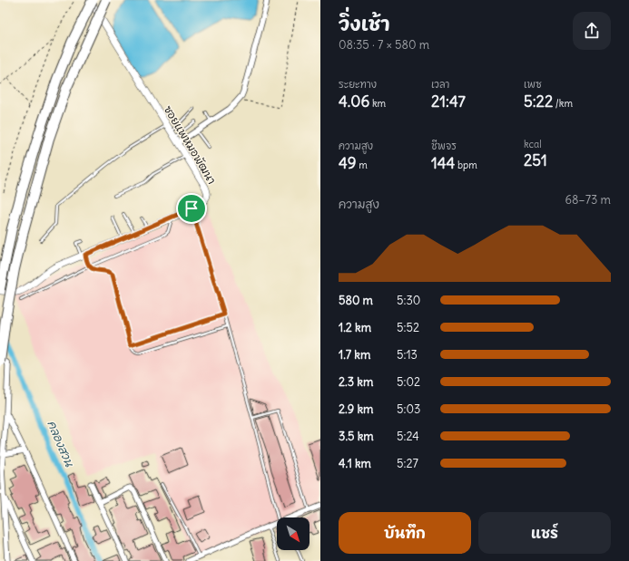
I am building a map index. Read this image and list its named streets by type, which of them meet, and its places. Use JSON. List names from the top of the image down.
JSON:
{
  "streets": {
    "street": ["ซอยแพหมอพัฒนา"]
  },
  "water": ["คลองสวน"],
  "north": "bottom right",
  "page": {
    "heading": ["วิ่งเช้า", "08:35 · 7 × 580 m"],
    "stats": [
      ["ระยะทาง", "4.06 km"],
      ["เวลา", "21:47"],
      ["เพซ", "5:22 /km"],
      ["ความสูง", "49 m"],
      ["ชีพจร", "144 bpm"],
      ["kcal", "251"]
    ],
    "chart": ["ความสูง", "68–73 m"],
    "list": [
      {
        "name": "580 m",
        "note": "5:30"
      },
      {
        "name": "1.2 km",
        "note": "5:52"
      },
      {
        "name": "1.7 km",
        "note": "5:13"
      },
      {
        "name": "2.3 km",
        "note": "5:02"
      },
      {
        "name": "2.9 km",
        "note": "5:03"
      },
      {
        "name": "3.5 km",
        "note": "5:24"
      },
      {
        "name": "4.1 km",
        "note": "5:27"
      }
    ],
    "buttons": ["บันทึก", "แชร์"]
  }
}
